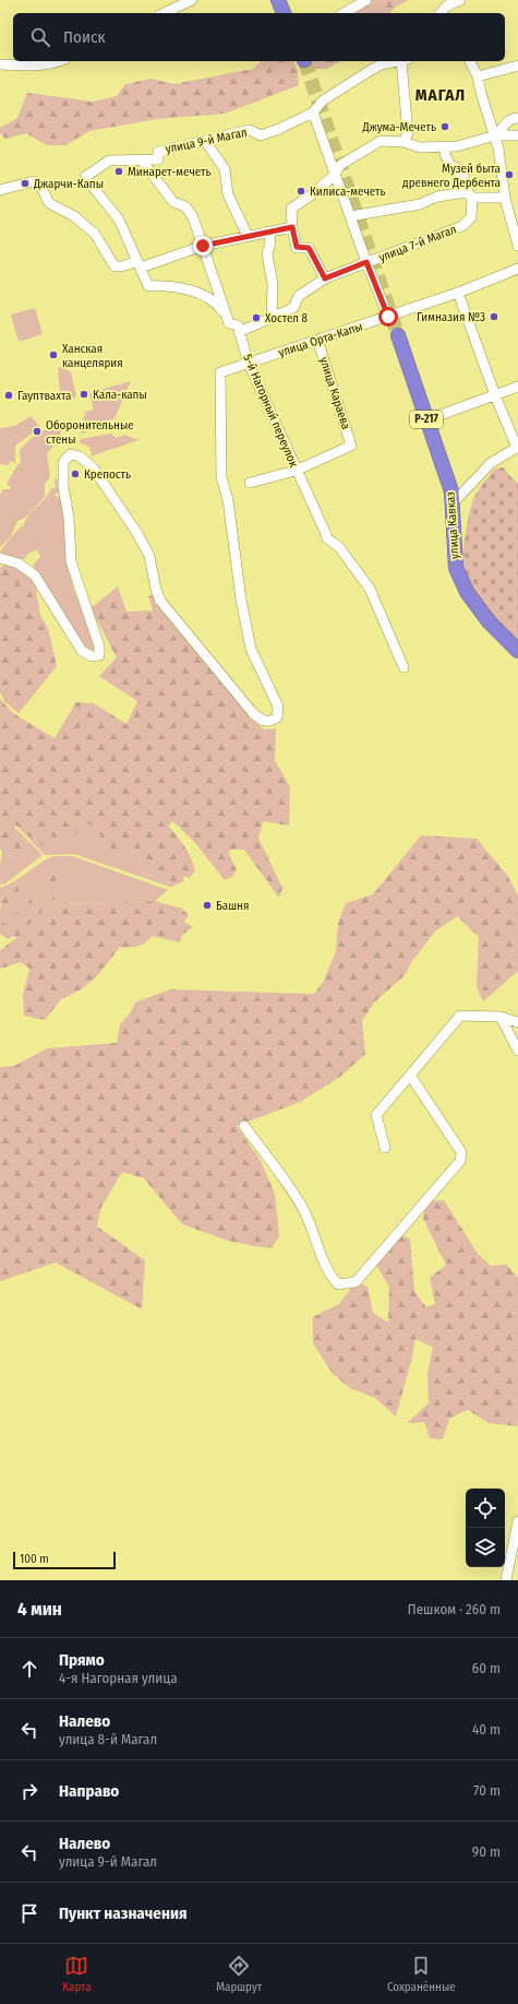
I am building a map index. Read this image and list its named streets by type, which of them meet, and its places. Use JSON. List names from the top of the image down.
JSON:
{
  "streets": {
    "highway": ["Р-217", "улица Кавказ"],
    "street": [
      "улица 9-й Магал",
      "улица 7-й Магал",
      "улица Орта-Капы",
      "улица Караева",
      "5-й Нагорный переулок"
    ]
  },
  "crossings": [
    ["улица 9-й Магал", "5-й Нагорный переулок"],
    ["улица 7-й Магал", "5-й Нагорный переулок"],
    ["улица Орта-Капы", "улица Караева"],
    ["улица Орта-Капы", "5-й Нагорный переулок"],
    ["улица Караева", "5-й Нагорный переулок"]
  ],
  "districts": ["МАГАЛ"],
  "places": [
    "Джума-Мечеть",
    "Минарет-мечеть",
    "Музей быта древнего Дербента",
    "Джарчи-Капы",
    "Килиса-мечеть",
    "Гимназия №3",
    "Хостел 8",
    "Ханская канцелярия",
    "Кала-капы",
    "Гауптвахта",
    "Оборонительные стены",
    "Крепость",
    "Башня"
  ],
  "scale_bar": "100 m",
  "page": {
    "search": "Поиск",
    "scale": "100 m",
    "heading": ["4 мин", "Пешком · 260 m"],
    "list": [
      ["Прямо", "4-я Нагорная улица", "60 m"],
      ["Налево", "улица 8-й Магал", "40 m"],
      ["Направо", "70 m"],
      ["Налево", "улица 9-й Магал", "90 m"],
      "Пункт назначения"
    ],
    "nav": ["Карта", "Маршрут", "Сохранённые"]
  }
}
